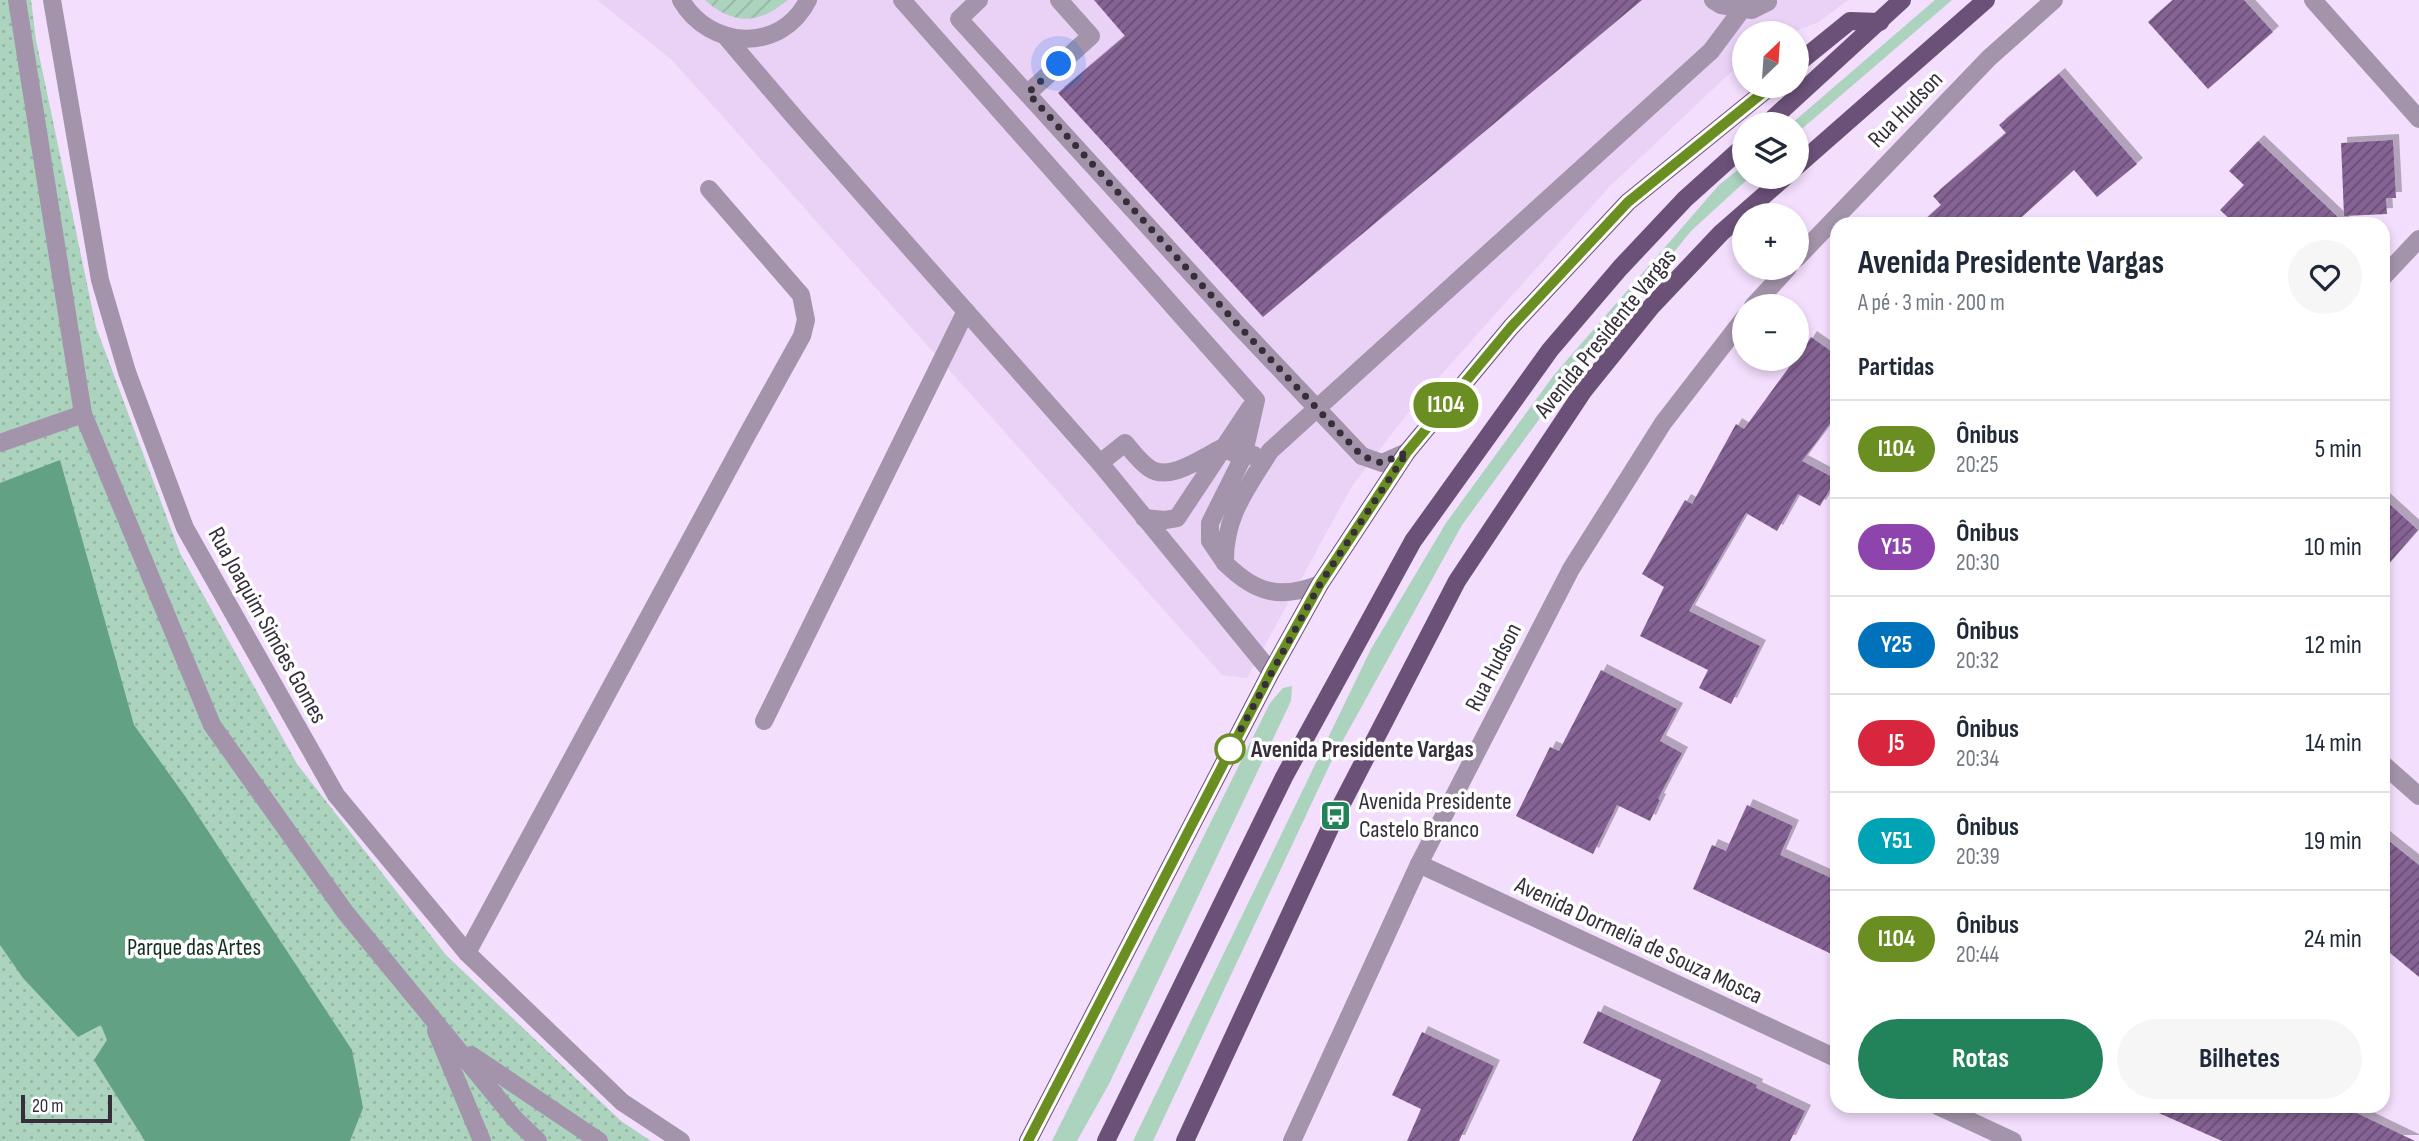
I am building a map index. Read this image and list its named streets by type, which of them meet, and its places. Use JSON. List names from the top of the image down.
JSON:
{
  "streets": {
    "main road": ["Avenida Presidente Vargas"],
    "street": ["Rua Hudson", "Rua Joaquim Simões Gomes", "Avenida Dormelia de Souza Mosca"]
  },
  "crossings": [
    ["Rua Hudson", "Avenida Dormelia de Souza Mosca"]
  ],
  "parks": ["Parque das Artes"],
  "places": {
    "other": ["Avenida Presidente Vargas"],
    "bus stop": ["Avenida Presidente Castelo Branco"]
  },
  "lines": ["bus line I104"],
  "scale_bar": "20 m",
  "north": "top right",
  "page": {
    "on_map": "I104",
    "map_buttons": ["+", "−"],
    "heading": [
      ["Avenida Presidente Vargas", "A pé · 3 min · 200 m"],
      "Partidas"
    ],
    "list": [
      {
        "mark": "I104",
        "name": "Ônibus",
        "note": "20:25",
        "value": "5 min"
      },
      {
        "mark": "Y15",
        "name": "Ônibus",
        "note": "20:30",
        "value": "10 min"
      },
      {
        "mark": "Y25",
        "name": "Ônibus",
        "note": "20:32",
        "value": "12 min"
      },
      {
        "mark": "J5",
        "name": "Ônibus",
        "note": "20:34",
        "value": "14 min"
      },
      {
        "mark": "Y51",
        "name": "Ônibus",
        "note": "20:39",
        "value": "19 min"
      },
      {
        "mark": "I104",
        "name": "Ônibus",
        "note": "20:44",
        "value": "24 min"
      }
    ],
    "buttons": ["Rotas", "Bilhetes"],
    "scale": "20 m"
  }
}
